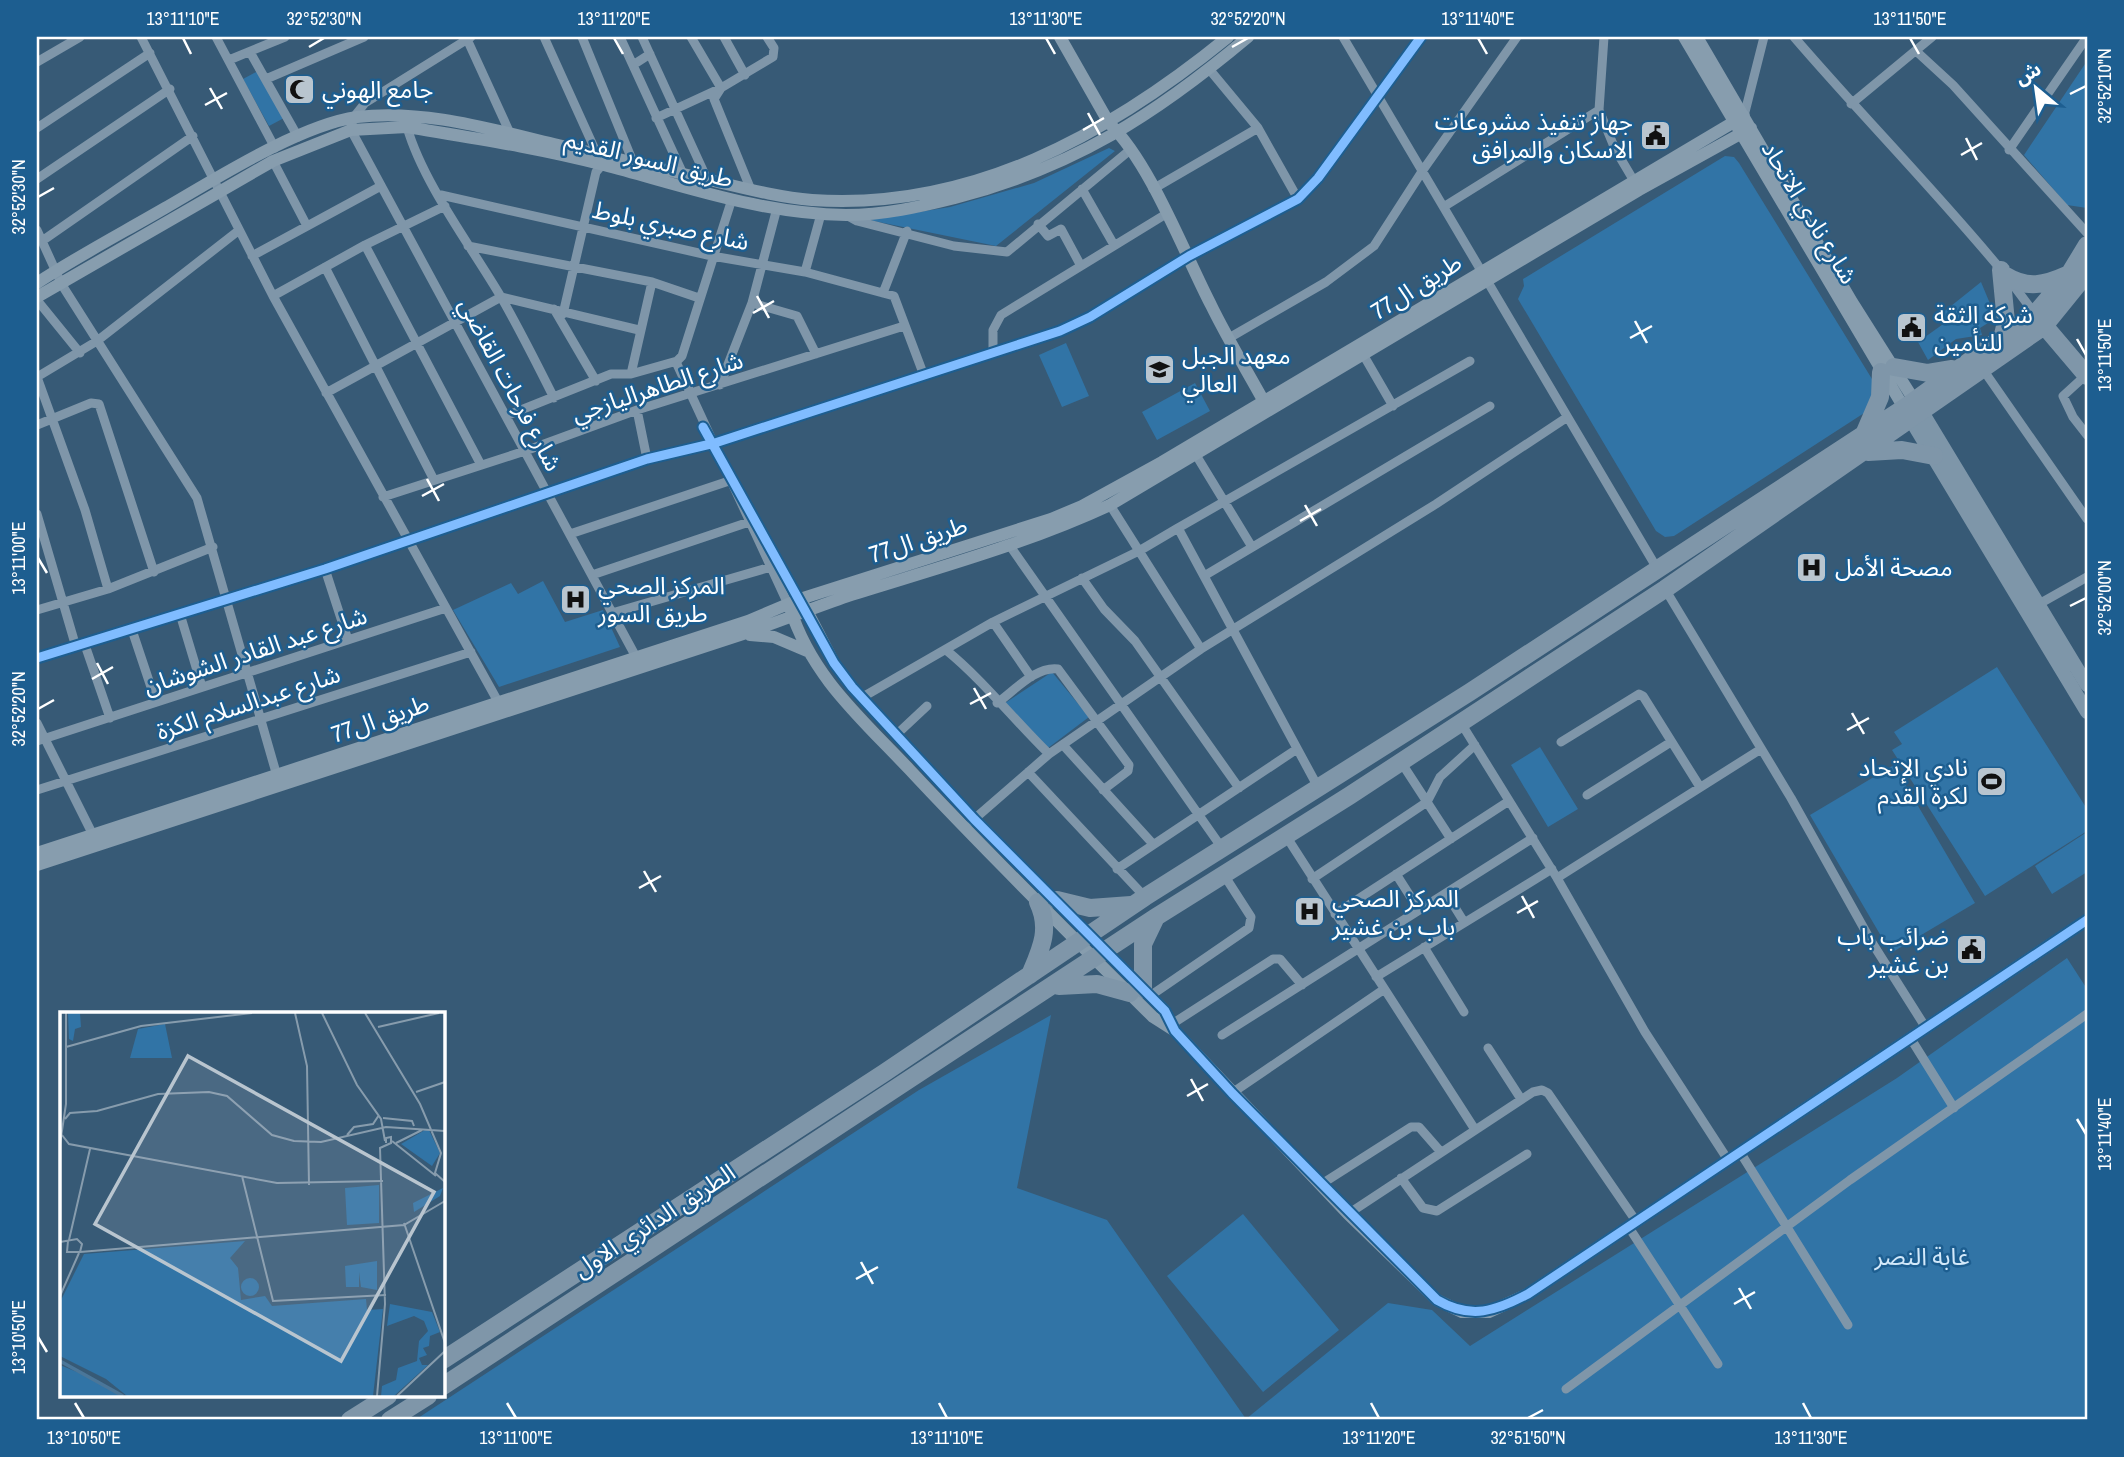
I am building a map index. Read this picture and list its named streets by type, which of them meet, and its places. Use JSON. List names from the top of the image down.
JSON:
{
  "streets": {
    "highway": ["الطريق الدائري الاول"],
    "main road": ["طريق السور القديم", "شارع نادي الاتحاد", "طريق ال77"],
    "street": [
      "شارع صبري بلوط",
      "شارع فرحات القاضي",
      "شارع الطاهراليازجي",
      "شارع عبد القادر الشوشان",
      "شارع عبدالسلام الكزة"
    ]
  },
  "crossings": [
    ["طريق السور القديم", "شارع فرحات القاضي"],
    ["شارع نادي الاتحاد", "طريق ال77"],
    ["شارع نادي الاتحاد", "الطريق الدائري الاول"],
    ["شارع صبري بلوط", "شارع الطاهراليازجي"],
    ["طريق ال77", "شارع فرحات القاضي"],
    ["شارع فرحات القاضي", "شارع الطاهراليازجي"]
  ],
  "parks": ["غابة النصر"],
  "places": {
    "mosque": ["جامع الهوني"],
    "public building": ["جهاز تنفيذ مشروعات الاسكان والمرافق", "شركة الثقة للتأمين", "ضرائب باب بن غشير"],
    "school or university": ["معهد الجبل العالي"],
    "hospital": ["مصحة الأمل", "المركز الصحي طريق السور", "المركز الصحي باب بن غشير"],
    "sports": ["نادي الإتحاد لكرة القدم"]
  },
  "north": "top left",
  "coordinates": [
    "13°11'10\"E",
    "32°52'30\"N",
    "13°11'20\"E",
    "13°11'30\"E",
    "32°52'20\"N",
    "13°11'40\"E",
    "13°11'50\"E",
    "32°52'10\"N",
    "13°11'00\"E",
    "32°52'00\"N",
    "13°10'50\"E",
    "32°51'50\"N"
  ]
}
